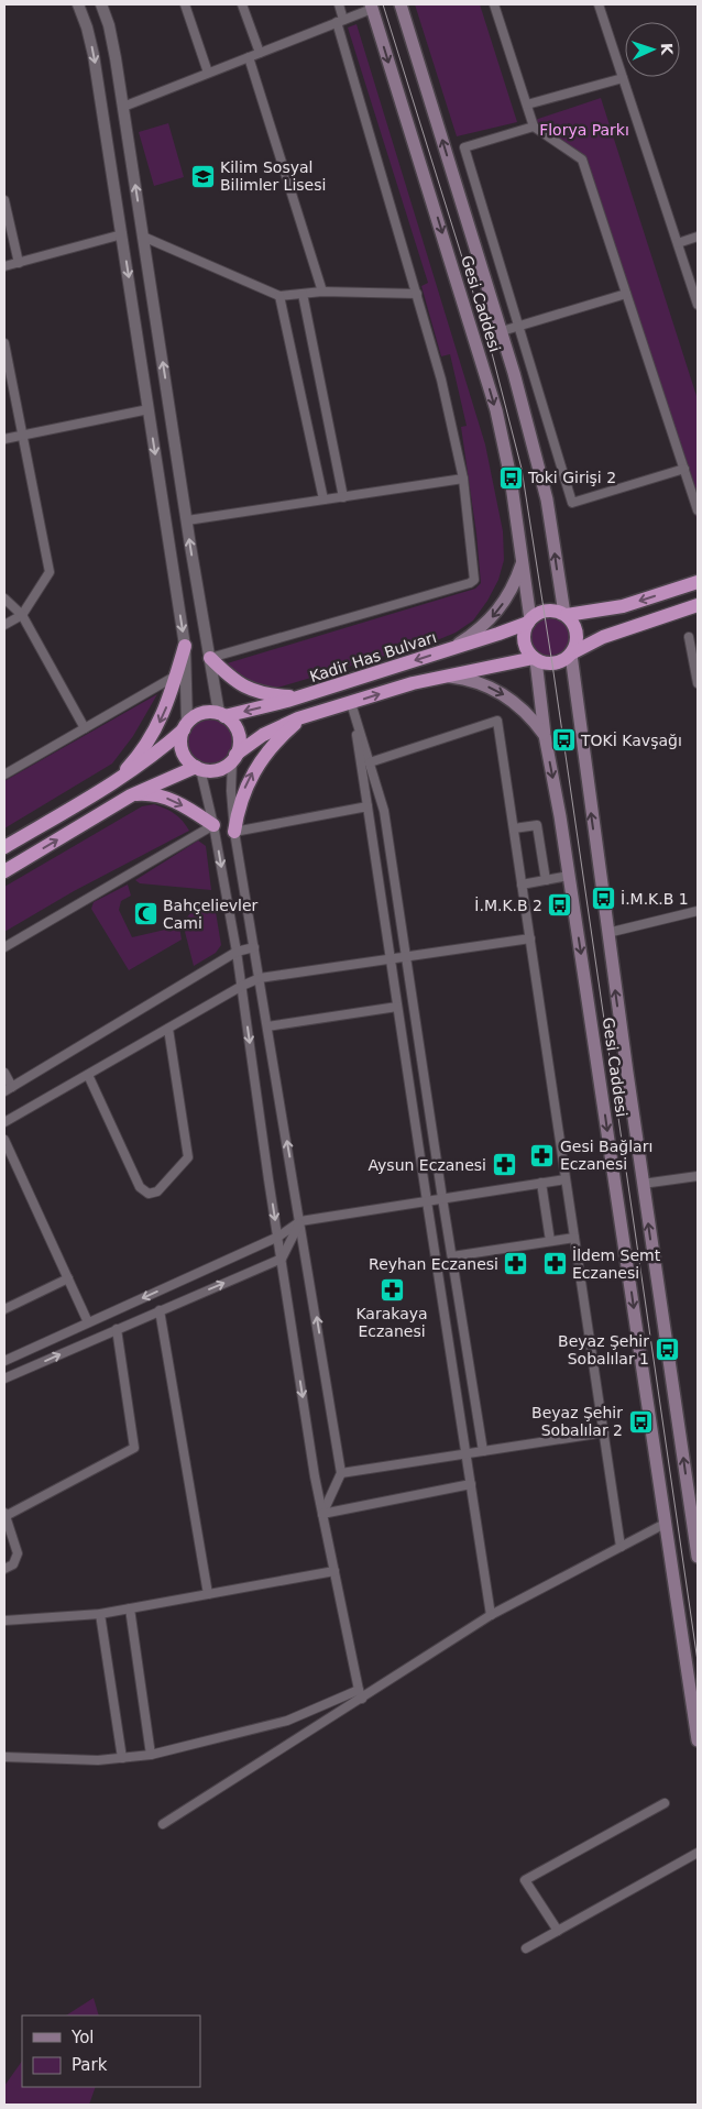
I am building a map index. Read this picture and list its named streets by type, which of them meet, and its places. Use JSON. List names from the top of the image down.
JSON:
{
  "streets": {
    "highway": ["Kadir Has Bulvarı"],
    "main road": ["Gesi Caddesi"]
  },
  "crossings": [
    ["Gesi Caddesi", "Kadir Has Bulvarı"]
  ],
  "parks": ["Florya Parkı"],
  "places": {
    "school or university": ["Kilim Sosyal Bilimler Lisesi"],
    "bus stop": [
      "Toki Girişi 2",
      "TOKİ Kavşağı",
      "İ.M.K.B 1",
      "İ.M.K.B 2",
      "Beyaz Şehir Sobalılar 1",
      "Beyaz Şehir Sobalılar 2"
    ],
    "mosque": ["Bahçelievler Cami"],
    "pharmacy": [
      "Gesi Bağları Eczanesi",
      "Aysun Eczanesi",
      "Reyhan Eczanesi",
      "İldem Semt Eczanesi",
      "Karakaya Eczanesi"
    ]
  },
  "legend": ["Yol", "Park"],
  "north": "right"
}
